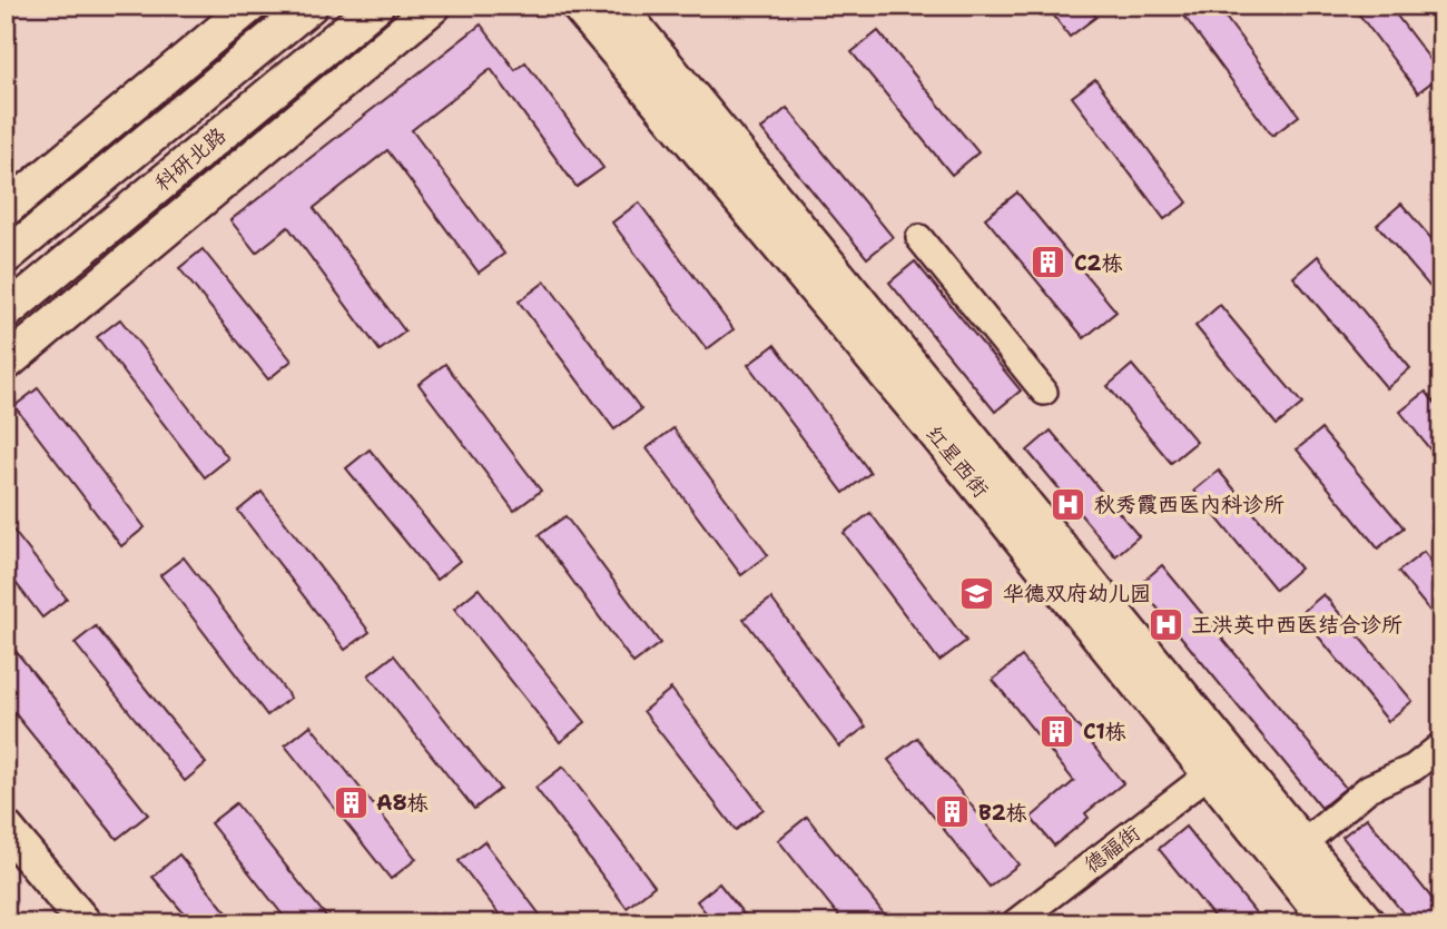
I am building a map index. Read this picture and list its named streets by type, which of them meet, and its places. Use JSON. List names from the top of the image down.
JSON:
{
  "streets": {
    "main road": ["科研北路", "红星西街"],
    "street": ["德福街"]
  },
  "crossings": [
    ["红星西街", "德福街"]
  ],
  "places": {
    "building": [
      "C2栋",
      "C1栋",
      "A8栋",
      "B2栋"
    ],
    "hospital": ["秋秀霞西医内科诊所", "王洪英中西医结合诊所"],
    "school or university": ["华德双府幼儿园"]
  }
}
